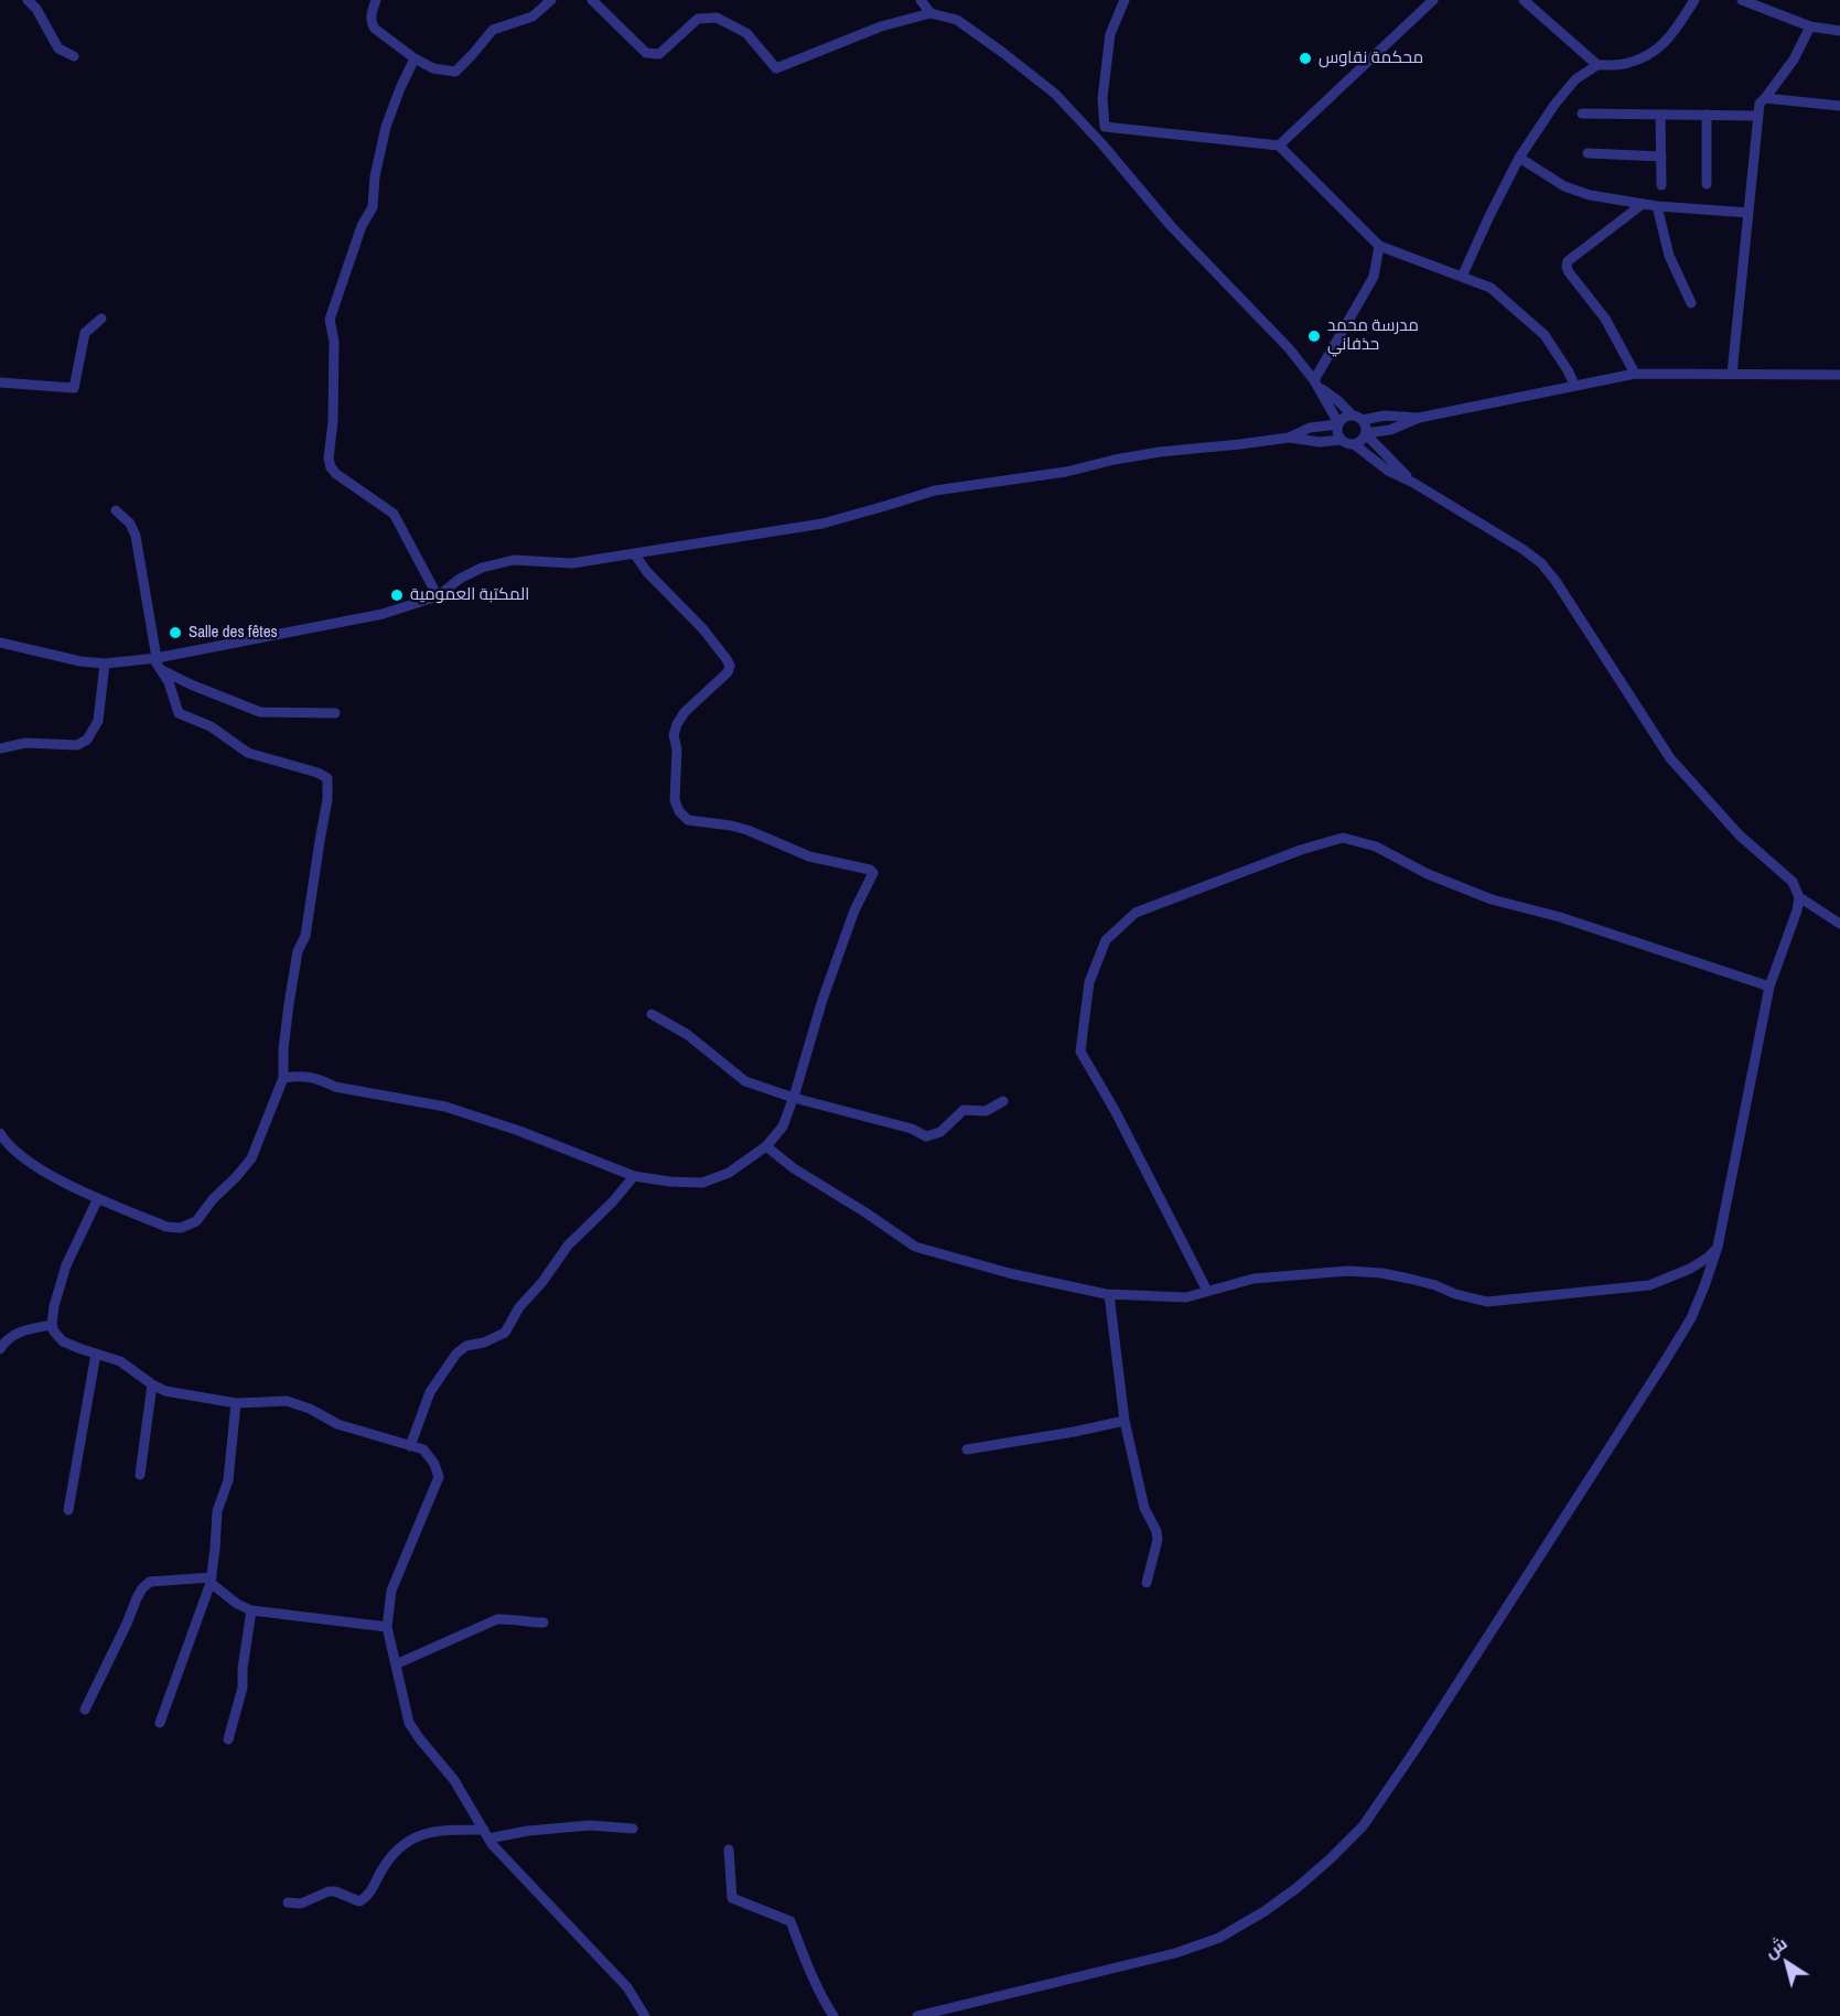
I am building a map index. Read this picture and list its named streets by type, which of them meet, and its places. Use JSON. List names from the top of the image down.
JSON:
{
  "places": [
    "محكمة نقاوس",
    "مدرسة محمد حذفاني",
    "المكتبة العمومية",
    "Salle des fêtes"
  ],
  "north": "top left"
}
